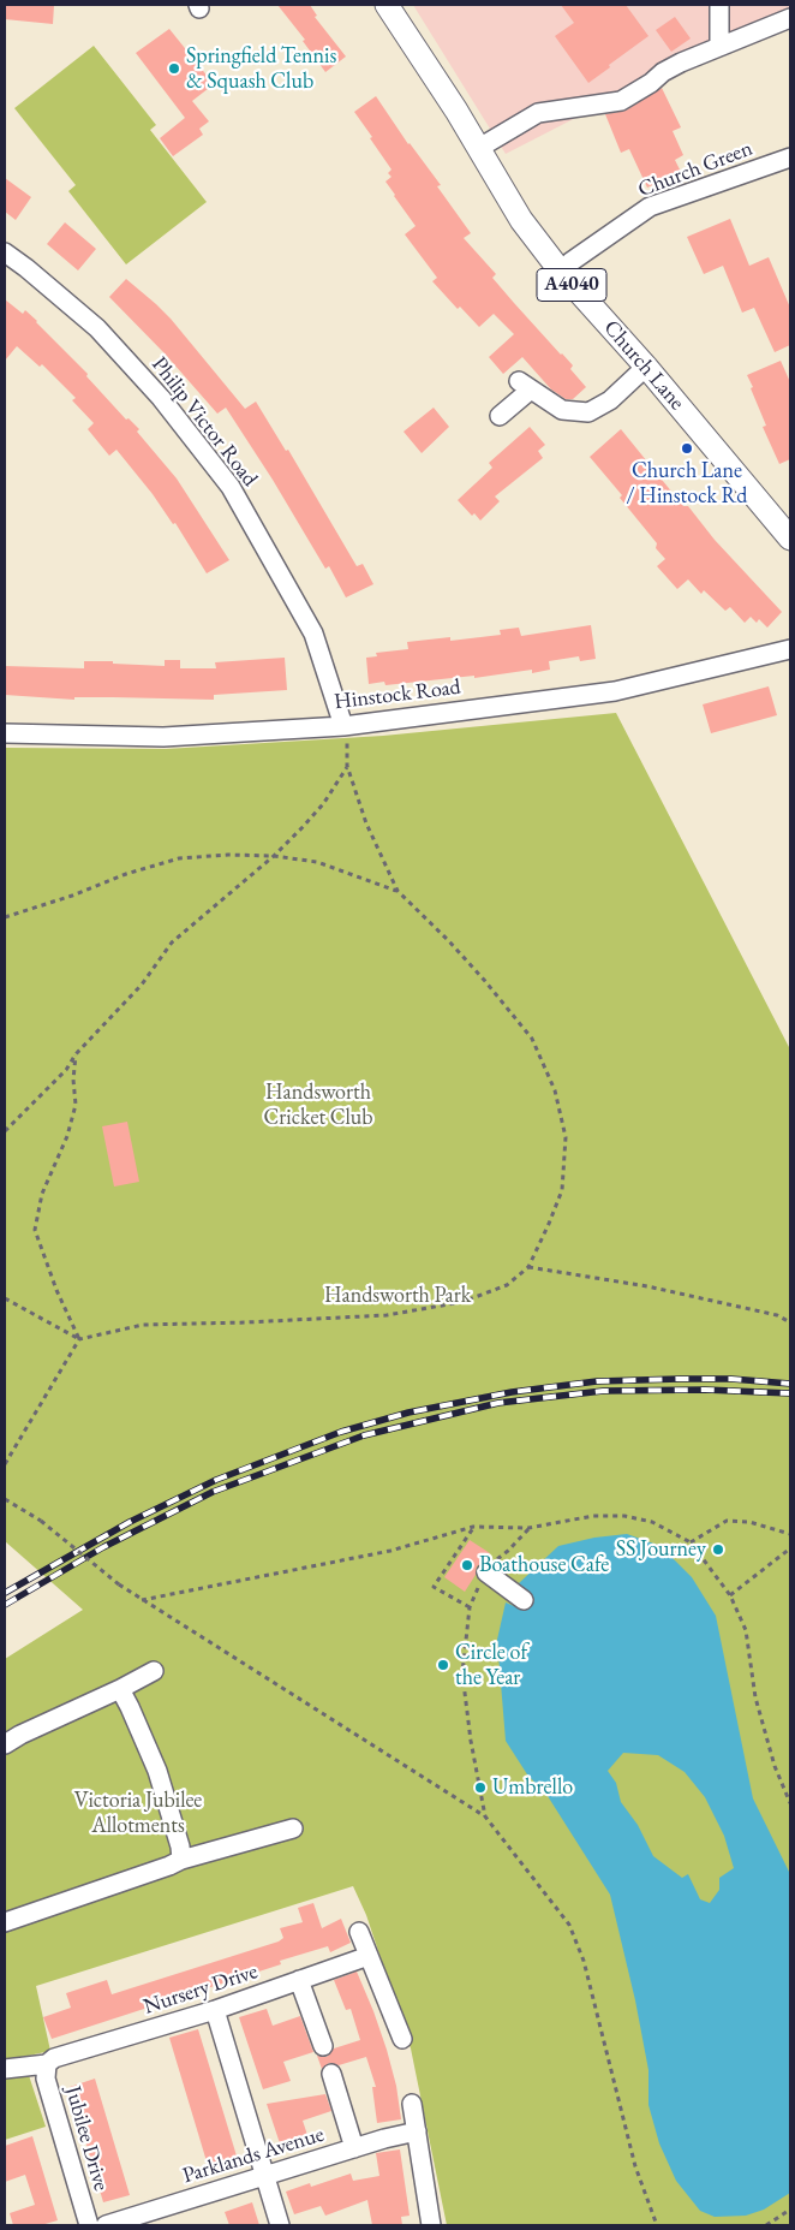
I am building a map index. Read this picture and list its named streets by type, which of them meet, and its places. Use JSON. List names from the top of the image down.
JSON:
{
  "streets": {
    "main road": ["A4040", "Church Lane"],
    "street": [
      "Church Green",
      "Philip Victor Road",
      "Hinstock Road",
      "Nursery Drive",
      "Jubilee Drive",
      "Parklands Avenue"
    ]
  },
  "crossings": [
    ["Church Green", "Church Lane"],
    ["Philip Victor Road", "Hinstock Road"],
    ["Nursery Drive", "Jubilee Drive"]
  ],
  "parks": ["Handsworth Cricket Club", "Handsworth Park", "Victoria Jubilee Allotments"],
  "places": [
    "Springfield Tennis & Squash Club",
    "Church Lane / Hinstock Rd",
    "SS Journey",
    "Boathouse Cafe",
    "Circle of the Year",
    "Umbrello"
  ]
}
